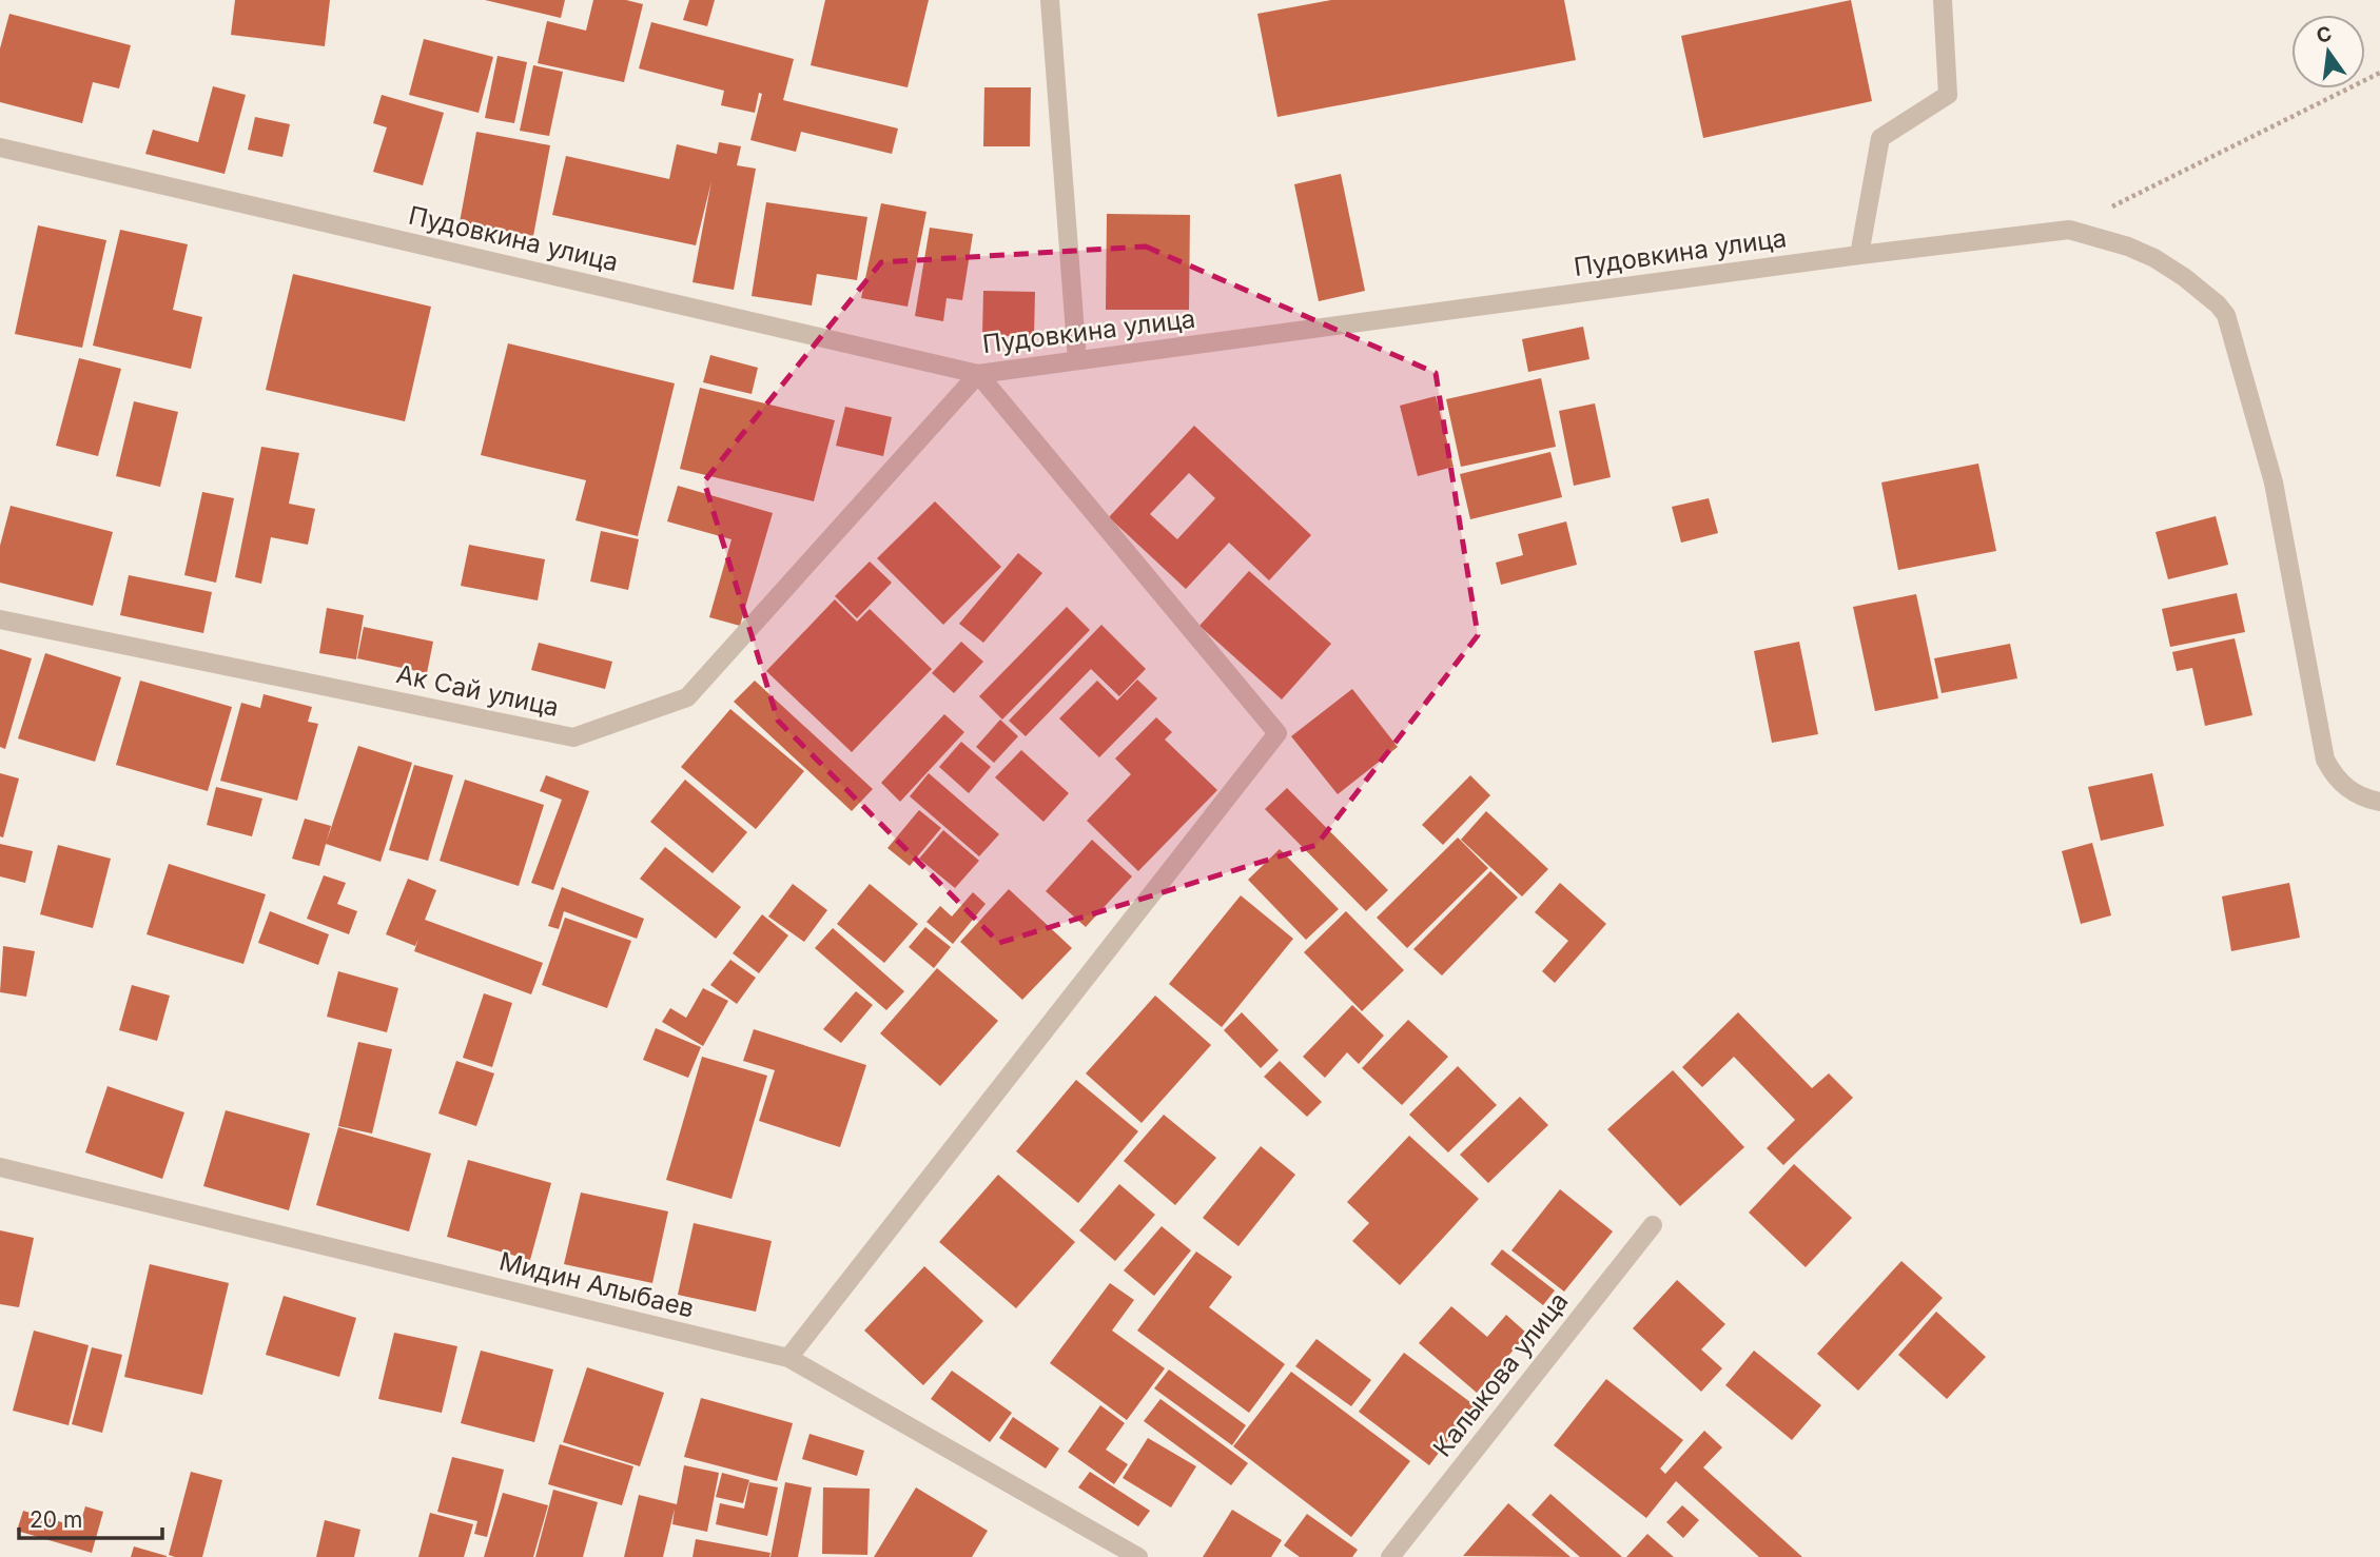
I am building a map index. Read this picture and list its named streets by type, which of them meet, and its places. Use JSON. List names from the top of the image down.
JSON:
{
  "streets": {
    "street": [
      "Пудовкина улица",
      "Ак Сай улица",
      "Мидин Алыбаев",
      "Калыкова улица"
    ]
  },
  "crossings": [
    ["Пудовкина улица", "Ак Сай улица"]
  ],
  "scale_bar": "20 m",
  "north": "top"
}
